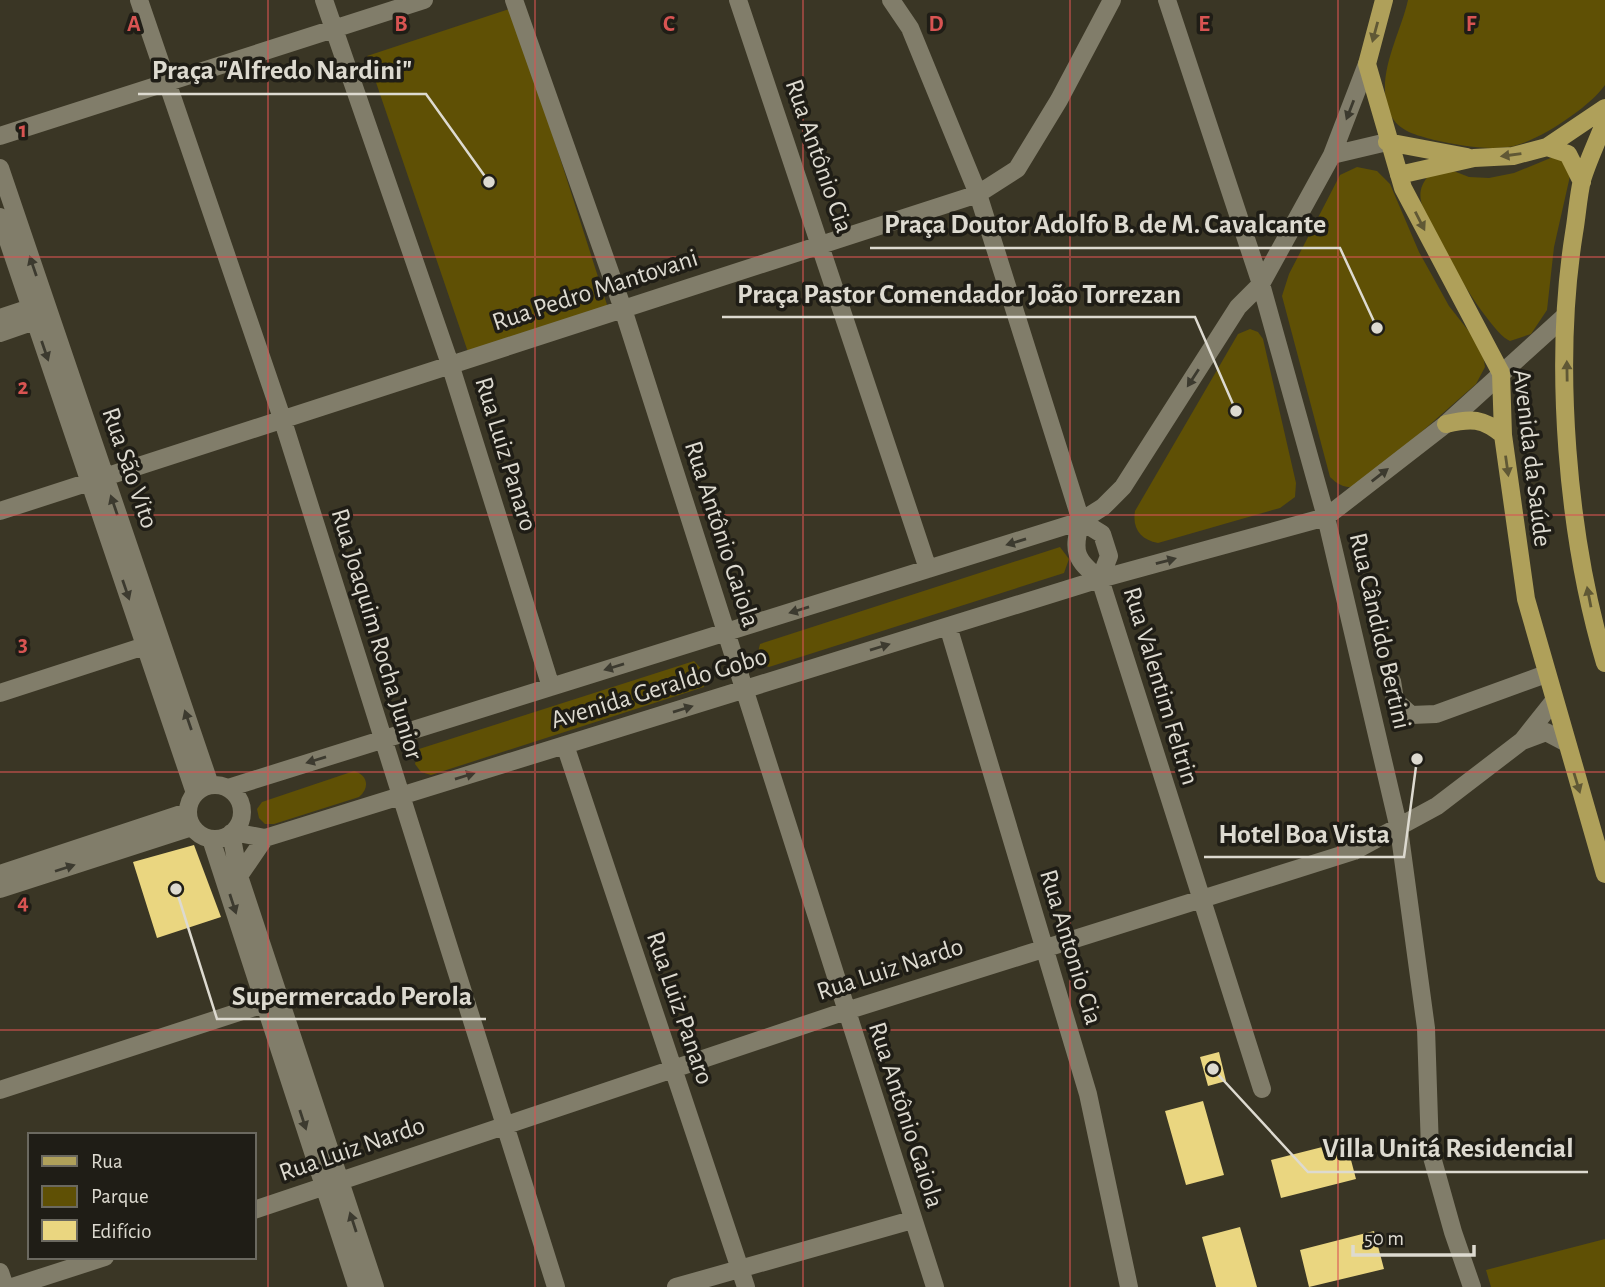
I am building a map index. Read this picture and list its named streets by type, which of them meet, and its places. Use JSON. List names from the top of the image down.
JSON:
{
  "streets": {
    "main road": ["Avenida da Saúde"],
    "street": [
      "Rua Antônio Cia",
      "Rua Pedro Mantovani",
      "Rua Luiz Panaro",
      "Rua São Vito",
      "Rua Antônio Gaiola",
      "Rua Cândido Bertini",
      "Rua Joaquim Rocha Junior",
      "Rua Valentim Feltrin",
      "Avenida Geraldo Gobo",
      "Rua Antonio Cia",
      "Rua Luiz Nardo"
    ]
  },
  "crossings": [
    ["Rua Antônio Cia", "Rua Pedro Mantovani"],
    ["Rua Antônio Cia", "Avenida Geraldo Gobo"],
    ["Rua Pedro Mantovani", "Rua Luiz Panaro"],
    ["Rua Pedro Mantovani", "Rua São Vito"],
    ["Rua Pedro Mantovani", "Rua Antônio Gaiola"],
    ["Rua Pedro Mantovani", "Rua Joaquim Rocha Junior"],
    ["Rua Pedro Mantovani", "Rua Valentim Feltrin"],
    ["Rua Luiz Panaro", "Avenida Geraldo Gobo"],
    ["Rua Luiz Panaro", "Rua Luiz Nardo"],
    ["Avenida da Saúde", "Avenida Geraldo Gobo"],
    ["Avenida da Saúde", "Rua Luiz Nardo"],
    ["Rua São Vito", "Avenida Geraldo Gobo"],
    ["Rua Antônio Gaiola", "Avenida Geraldo Gobo"],
    ["Rua Antônio Gaiola", "Rua Luiz Nardo"],
    ["Rua Cândido Bertini", "Avenida Geraldo Gobo"],
    ["Rua Cândido Bertini", "Rua Luiz Nardo"],
    ["Rua Joaquim Rocha Junior", "Avenida Geraldo Gobo"],
    ["Rua Joaquim Rocha Junior", "Rua Luiz Nardo"],
    ["Rua Valentim Feltrin", "Avenida Geraldo Gobo"],
    ["Rua Valentim Feltrin", "Rua Luiz Nardo"],
    ["Avenida Geraldo Gobo", "Rua Antonio Cia"],
    ["Rua Antonio Cia", "Rua Luiz Nardo"]
  ],
  "places": [
    "Praça \"Alfredo Nardini\"",
    "Praça Doutor Adolfo B. de M. Cavalcante",
    "Praça Pastor Comendador João Torrezan",
    "Hotel Boa Vista",
    "Supermercado Perola",
    "Villa Unitá Residencial"
  ],
  "legend": ["Rua", "Parque", "Edifício"],
  "scale_bar": "50 m",
  "grid": {
    "columns": [
      "A",
      "B",
      "C",
      "D",
      "E",
      "F"
    ],
    "rows": [
      "1",
      "2",
      "3",
      "4"
    ]
  }
}
